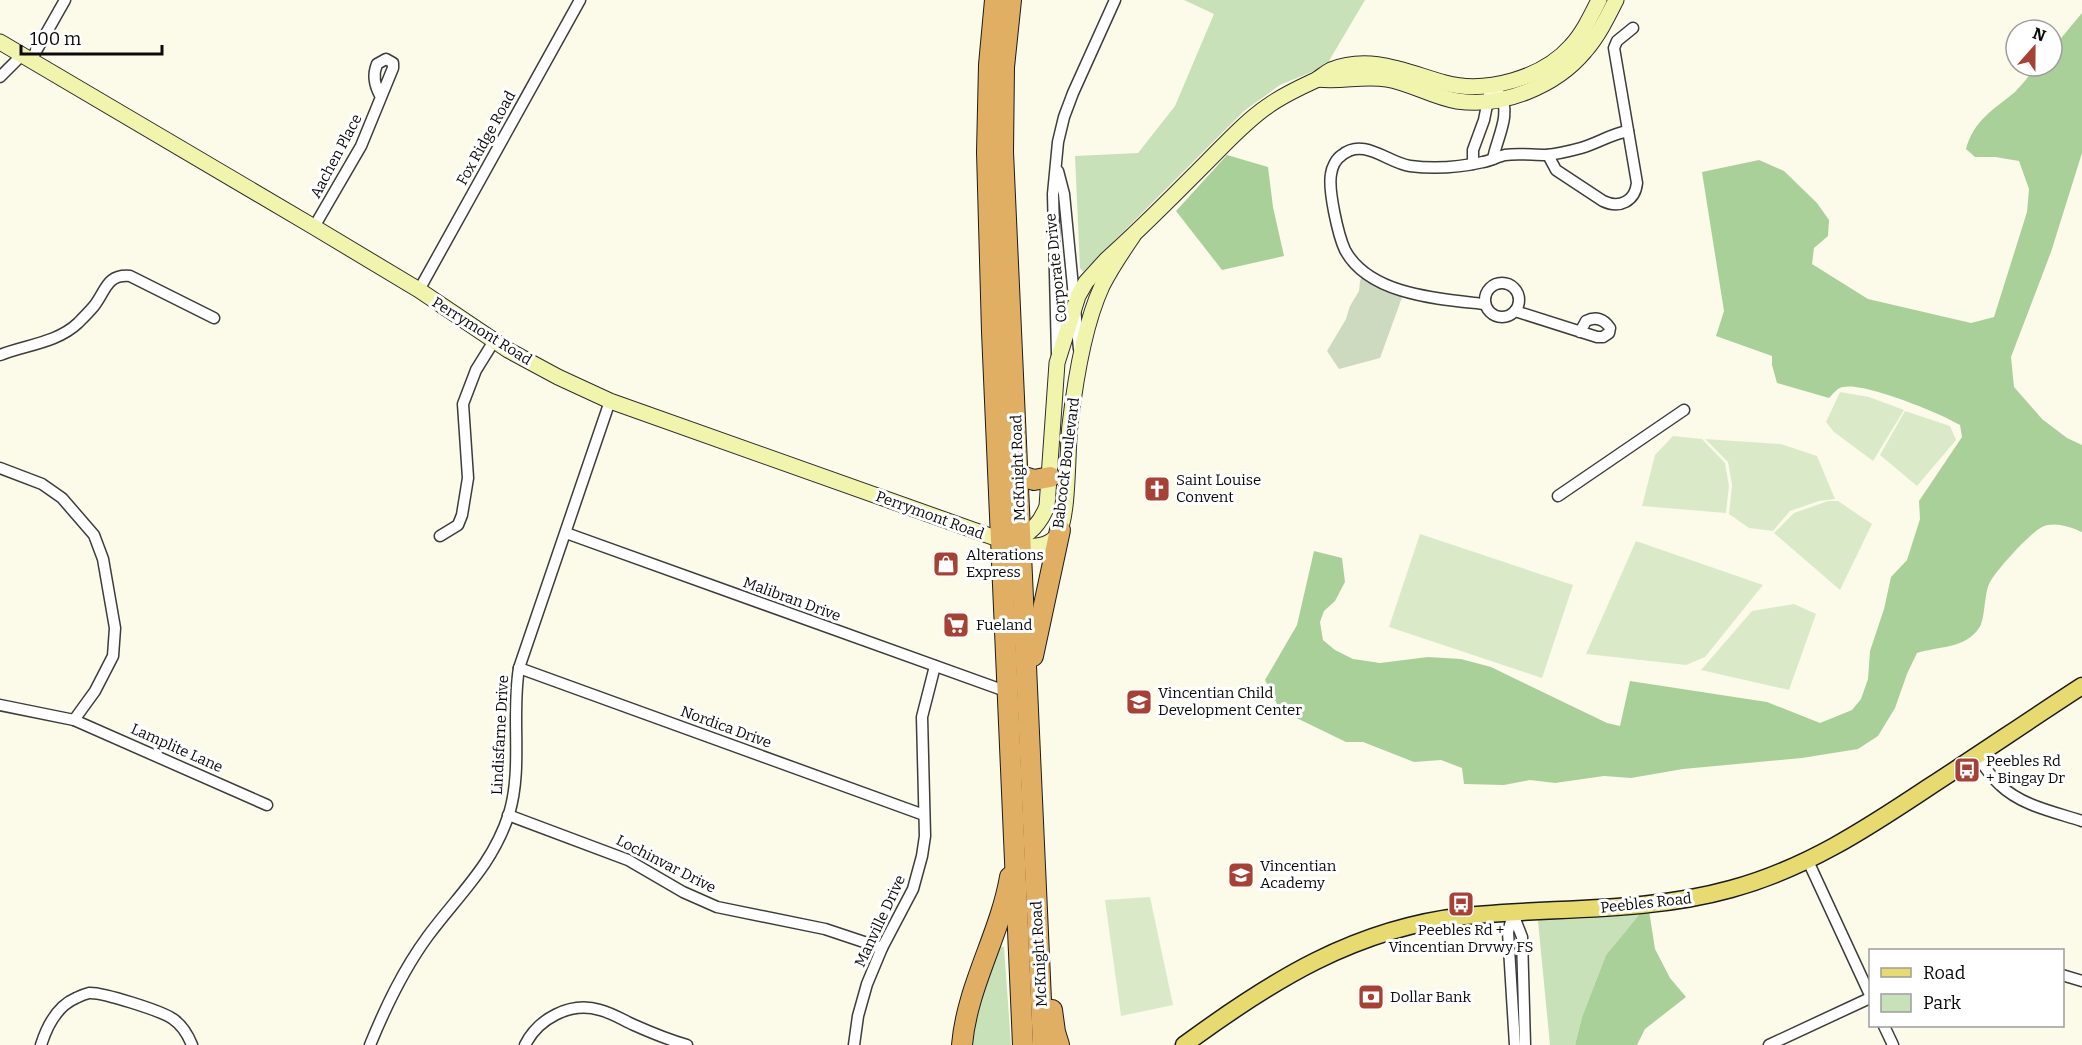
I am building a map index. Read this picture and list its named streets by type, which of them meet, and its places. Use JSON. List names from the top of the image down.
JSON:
{
  "streets": {
    "highway": ["McKnight Road"],
    "main road": ["Peebles Road"],
    "street": [
      "Fox Ridge Road",
      "Aachen Place",
      "Corporate Drive",
      "Perrymont Road",
      "Babcock Boulevard",
      "Malibran Drive",
      "Nordica Drive",
      "Lindisfarne Drive",
      "Lamplite Lane",
      "Lochinvar Drive",
      "Manville Drive"
    ]
  },
  "crossings": [
    ["Fox Ridge Road", "Perrymont Road"],
    ["Aachen Place", "Perrymont Road"],
    ["Corporate Drive", "Babcock Boulevard"],
    ["Perrymont Road", "Babcock Boulevard"],
    ["Perrymont Road", "McKnight Road"],
    ["Perrymont Road", "Lindisfarne Drive"],
    ["Babcock Boulevard", "McKnight Road"],
    ["McKnight Road", "Malibran Drive"],
    ["Malibran Drive", "Lindisfarne Drive"],
    ["Malibran Drive", "Manville Drive"],
    ["Nordica Drive", "Lindisfarne Drive"],
    ["Nordica Drive", "Manville Drive"],
    ["Lindisfarne Drive", "Lochinvar Drive"],
    ["Lochinvar Drive", "Manville Drive"]
  ],
  "places": {
    "church": ["Saint Louise Convent"],
    "shop": ["Alterations Express"],
    "supermarket": ["Fueland"],
    "school or university": ["Vincentian Child Development Center", "Vincentian Academy"],
    "bus stop": ["Peebles Rd + Bingay Dr", "Peebles Rd + Vincentian Drvwy FS"],
    "bank": ["Dollar Bank"]
  },
  "legend": ["Road", "Park"],
  "scale_bar": "100 m",
  "north": "top"
}
